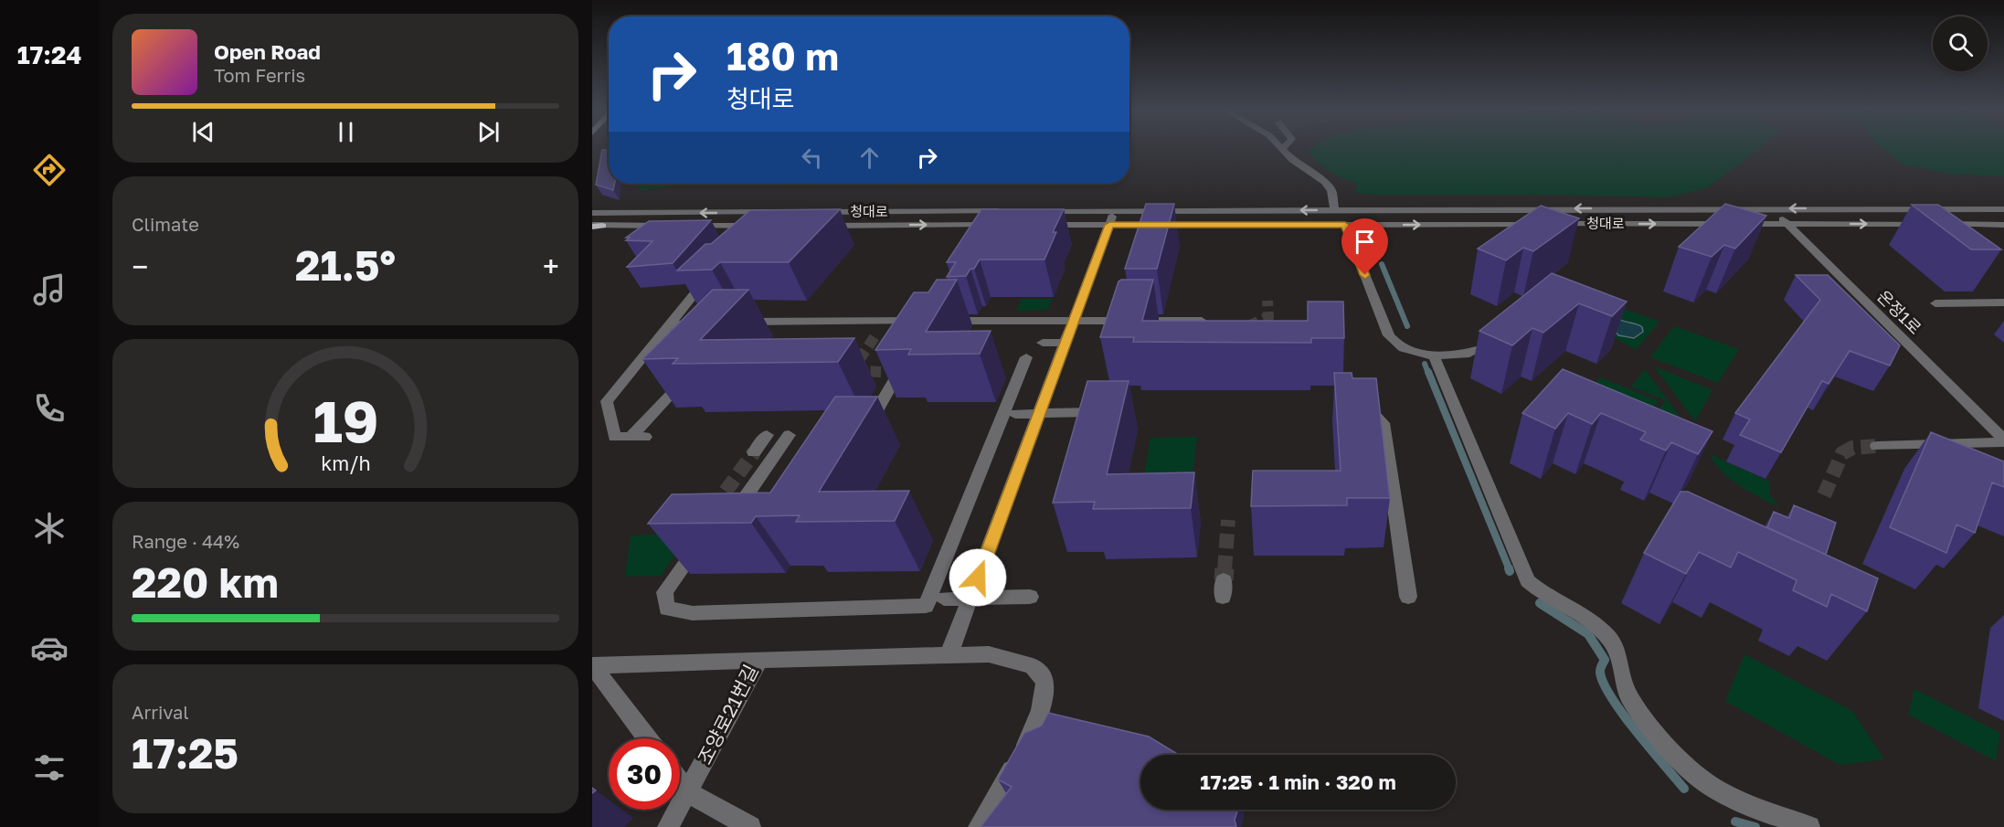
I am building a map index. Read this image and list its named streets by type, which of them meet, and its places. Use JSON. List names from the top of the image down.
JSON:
{
  "streets": {
    "street": ["청대로", "온정1로", "조양로21번길"]
  },
  "crossings": [
    ["청대로", "온정1로"]
  ],
  "page": {
    "tabs": "17:24",
    "turn": ["180 m", "청대로"],
    "song": ["Open Road", "Tom Ferris"],
    "tile": [
      "Climate",
      ["Range · 44%", "220 km"],
      ["Arrival", "17:25"]
    ],
    "heat": ["−", "21.5°", "+"],
    "limit": "30",
    "trip": "17:25 · 1 min · 320 m",
    "gauge": ["19", "km/h"]
  }
}
